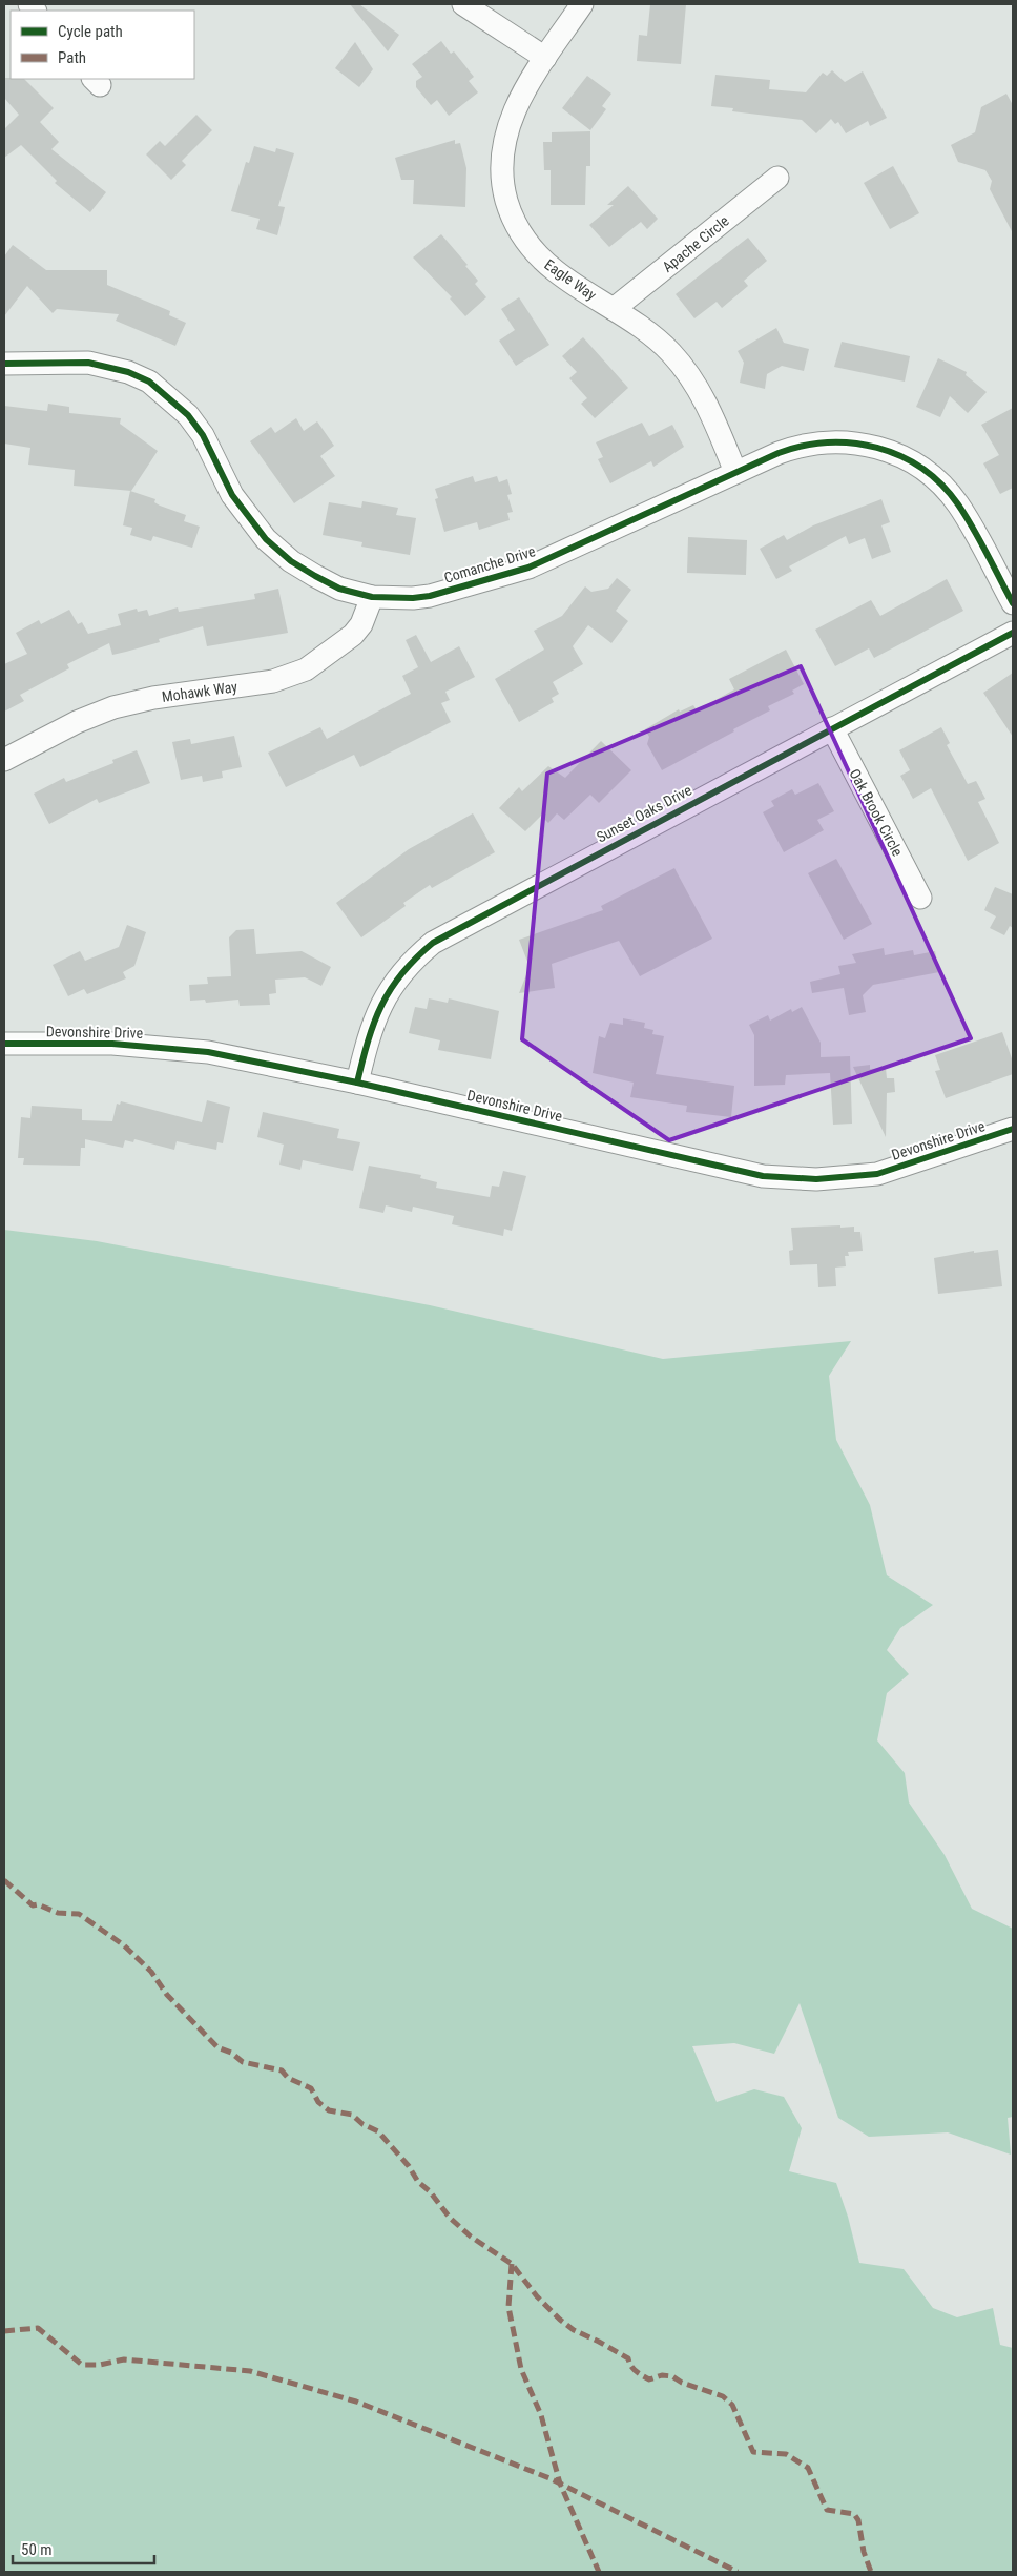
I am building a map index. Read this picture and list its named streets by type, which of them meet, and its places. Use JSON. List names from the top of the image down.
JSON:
{
  "streets": {
    "street": [
      "Apache Circle",
      "Eagle Way",
      "Comanche Drive",
      "Mohawk Way",
      "Oak Brook Circle",
      "Sunset Oaks Drive",
      "Devonshire Drive"
    ]
  },
  "crossings": [
    ["Apache Circle", "Eagle Way"],
    ["Eagle Way", "Comanche Drive"],
    ["Comanche Drive", "Mohawk Way"],
    ["Oak Brook Circle", "Sunset Oaks Drive"],
    ["Sunset Oaks Drive", "Devonshire Drive"]
  ],
  "legend": ["Cycle path", "Path"],
  "scale_bar": "50 m"
}
